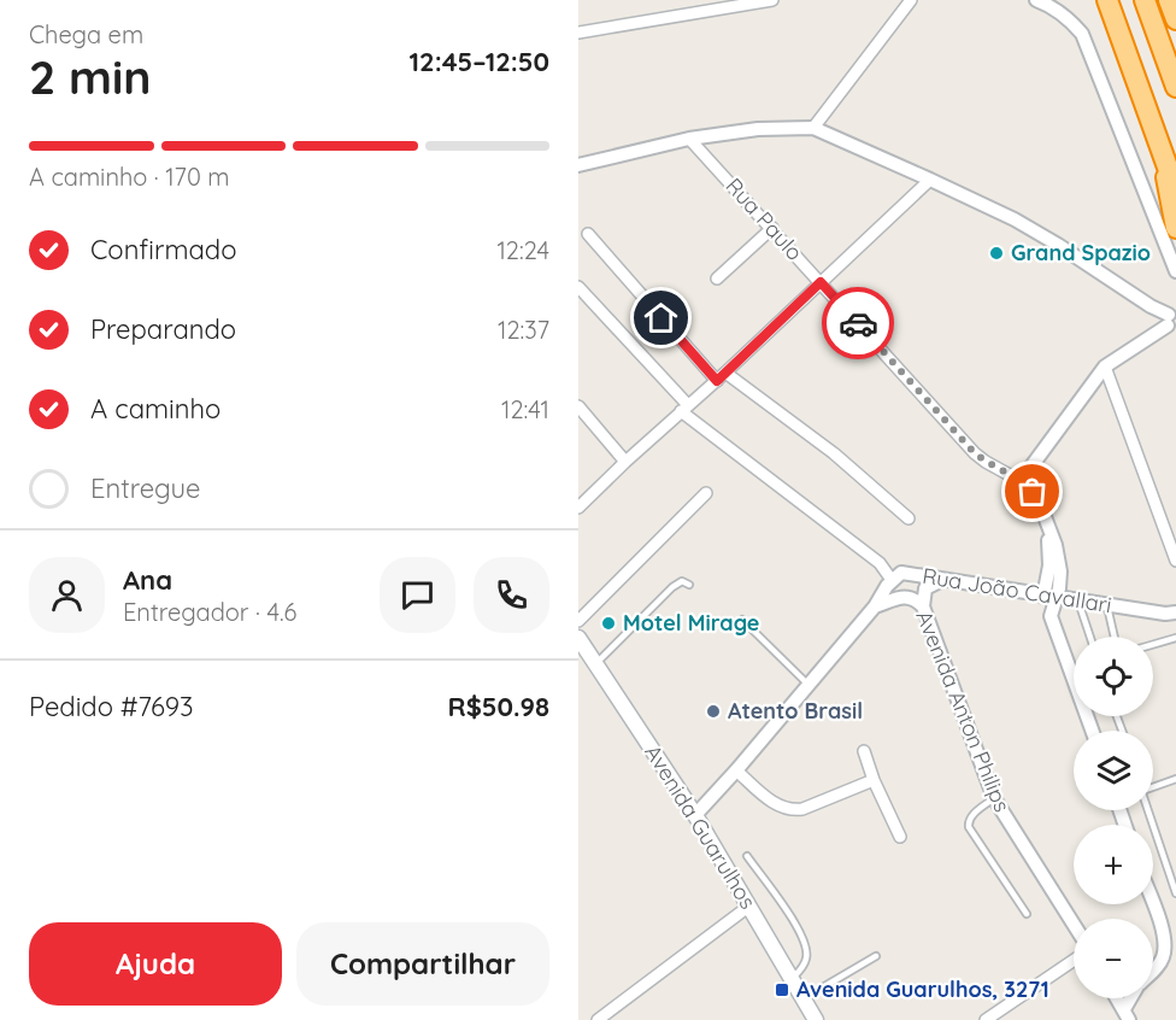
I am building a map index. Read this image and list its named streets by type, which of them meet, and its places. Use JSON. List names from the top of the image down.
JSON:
{
  "streets": {
    "main road": ["Avenida Guarulhos"],
    "street": ["Rua Paulo", "Rua João Cavallari", "Avenida Anton Philips"]
  },
  "crossings": [
    ["Rua João Cavallari", "Avenida Anton Philips"],
    ["Rua João Cavallari", "Avenida Guarulhos"]
  ],
  "places": {
    "other": ["Grand Spazio", "Motel Mirage", "Atento Brasil"],
    "transit": ["Avenida Guarulhos, 3271"]
  },
  "page": {
    "heading": ["2 min", "Chega em", "12:45–12:50"],
    "panel": [
      "Ana",
      "Entregador · 4.6",
      "Pedido #7693",
      "R$50.98"
    ],
    "bar": "A caminho · 170 m",
    "list": [
      ["Confirmado", "12:24"],
      ["Preparando", "12:37"],
      ["A caminho", "12:41"],
      "Entregue"
    ],
    "map_buttons": ["+", "−"],
    "buttons": ["Ajuda", "Compartilhar"]
  }
}
